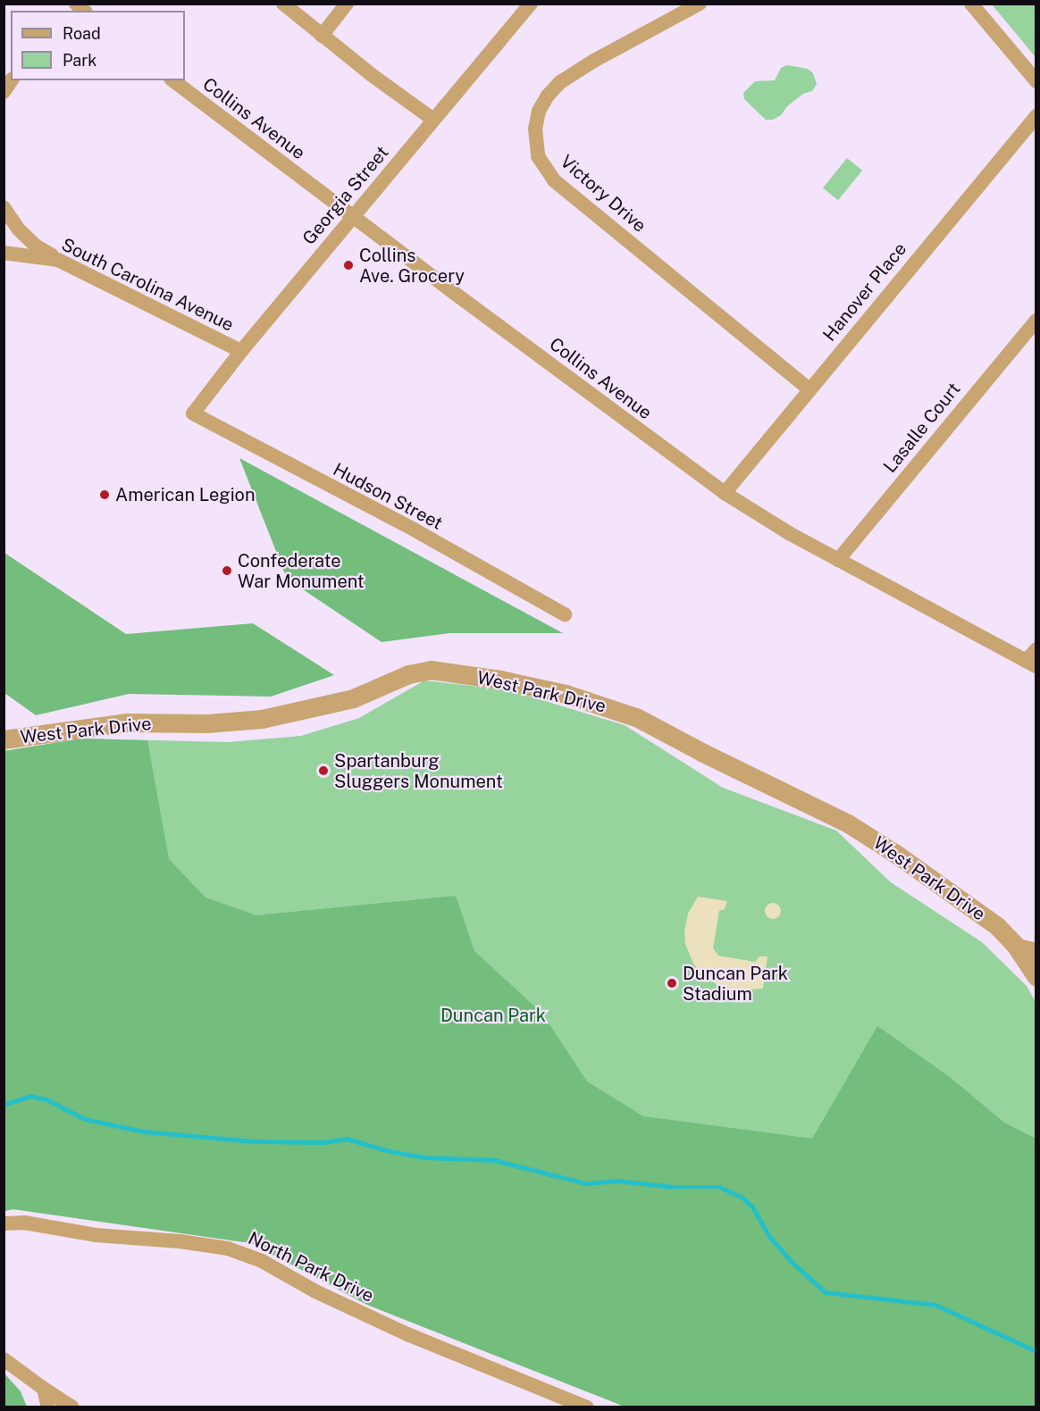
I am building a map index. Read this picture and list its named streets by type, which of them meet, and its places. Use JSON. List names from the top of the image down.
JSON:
{
  "streets": {
    "street": [
      "Collins Avenue",
      "Victory Drive",
      "Georgia Street",
      "South Carolina Avenue",
      "Hanover Place",
      "Lasalle Court",
      "Hudson Street",
      "West Park Drive",
      "North Park Drive"
    ]
  },
  "crossings": [
    ["Collins Avenue", "Georgia Street"],
    ["Collins Avenue", "Hanover Place"],
    ["Collins Avenue", "Lasalle Court"],
    ["Victory Drive", "Hanover Place"],
    ["Georgia Street", "South Carolina Avenue"],
    ["Georgia Street", "Hudson Street"]
  ],
  "parks": ["Duncan Park"],
  "places": [
    "Collins Ave. Grocery",
    "American Legion",
    "Confederate War Monument",
    "Spartanburg Sluggers Monument",
    "Duncan Park Stadium"
  ],
  "legend": ["Road", "Park"]
}
